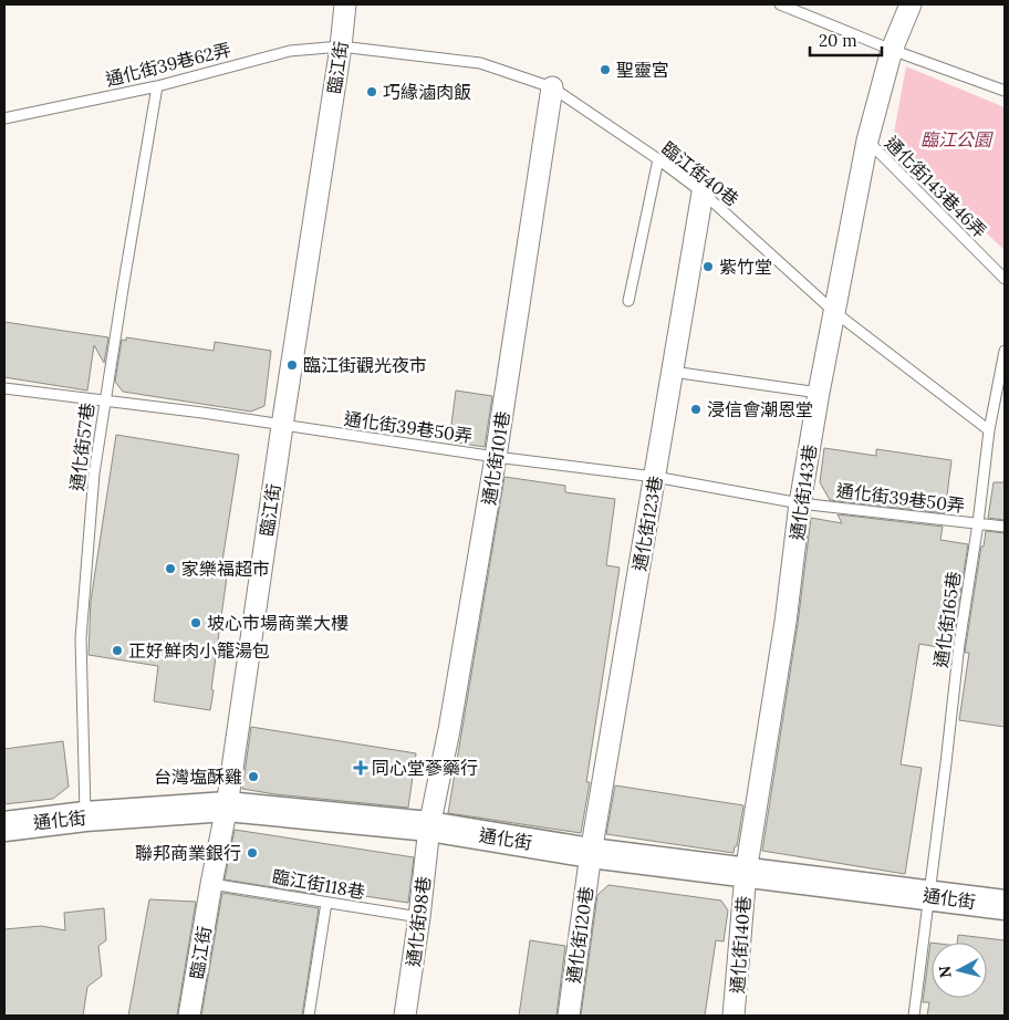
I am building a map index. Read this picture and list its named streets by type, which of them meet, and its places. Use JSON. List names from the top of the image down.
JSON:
{
  "streets": {
    "street": [
      "臨江街",
      "通化街101巷",
      "通化街143巷",
      "通化街123巷",
      "通化街",
      "通化街98巷",
      "通化街120巷",
      "通化街140巷"
    ],
    "lane": [
      "通化街39巷62弄",
      "臨江街40巷",
      "通化街143巷46弄",
      "通化街39巷50弄",
      "通化街57巷",
      "通化街165巷",
      "臨江街118巷"
    ]
  },
  "crossings": [
    ["通化街39巷62弄", "臨江街"],
    ["通化街39巷62弄", "臨江街40巷"],
    ["通化街39巷62弄", "通化街57巷"],
    ["臨江街", "臨江街40巷"],
    ["臨江街", "通化街39巷50弄"],
    ["臨江街", "通化街"],
    ["臨江街", "臨江街118巷"],
    ["臨江街40巷", "通化街101巷"],
    ["臨江街40巷", "通化街143巷"],
    ["臨江街40巷", "通化街123巷"],
    ["臨江街40巷", "通化街165巷"],
    ["通化街143巷46弄", "通化街143巷"],
    ["通化街39巷50弄", "通化街57巷"],
    ["通化街39巷50弄", "通化街101巷"],
    ["通化街39巷50弄", "通化街143巷"],
    ["通化街39巷50弄", "通化街123巷"],
    ["通化街39巷50弄", "通化街165巷"],
    ["通化街57巷", "通化街"],
    ["通化街101巷", "通化街"],
    ["通化街101巷", "通化街98巷"],
    ["通化街143巷", "通化街"],
    ["通化街143巷", "通化街140巷"],
    ["通化街123巷", "通化街"],
    ["通化街123巷", "通化街120巷"],
    ["通化街165巷", "通化街"],
    ["通化街", "通化街98巷"],
    ["通化街", "通化街120巷"],
    ["通化街", "通化街140巷"],
    ["臨江街118巷", "通化街98巷"]
  ],
  "parks": ["臨江公園"],
  "places": {
    "other": [
      "聖靈宮",
      "巧緣滷肉飯",
      "紫竹堂",
      "臨江街觀光夜市",
      "浸信會潮恩堂",
      "家樂福超市",
      "坡心市場商業大樓",
      "正好鮮肉小籠湯包",
      "台灣塩酥雞",
      "聯邦商業銀行"
    ],
    "health": ["同心堂蔘藥行"]
  },
  "scale_bar": "20 m",
  "north": "left"
}
